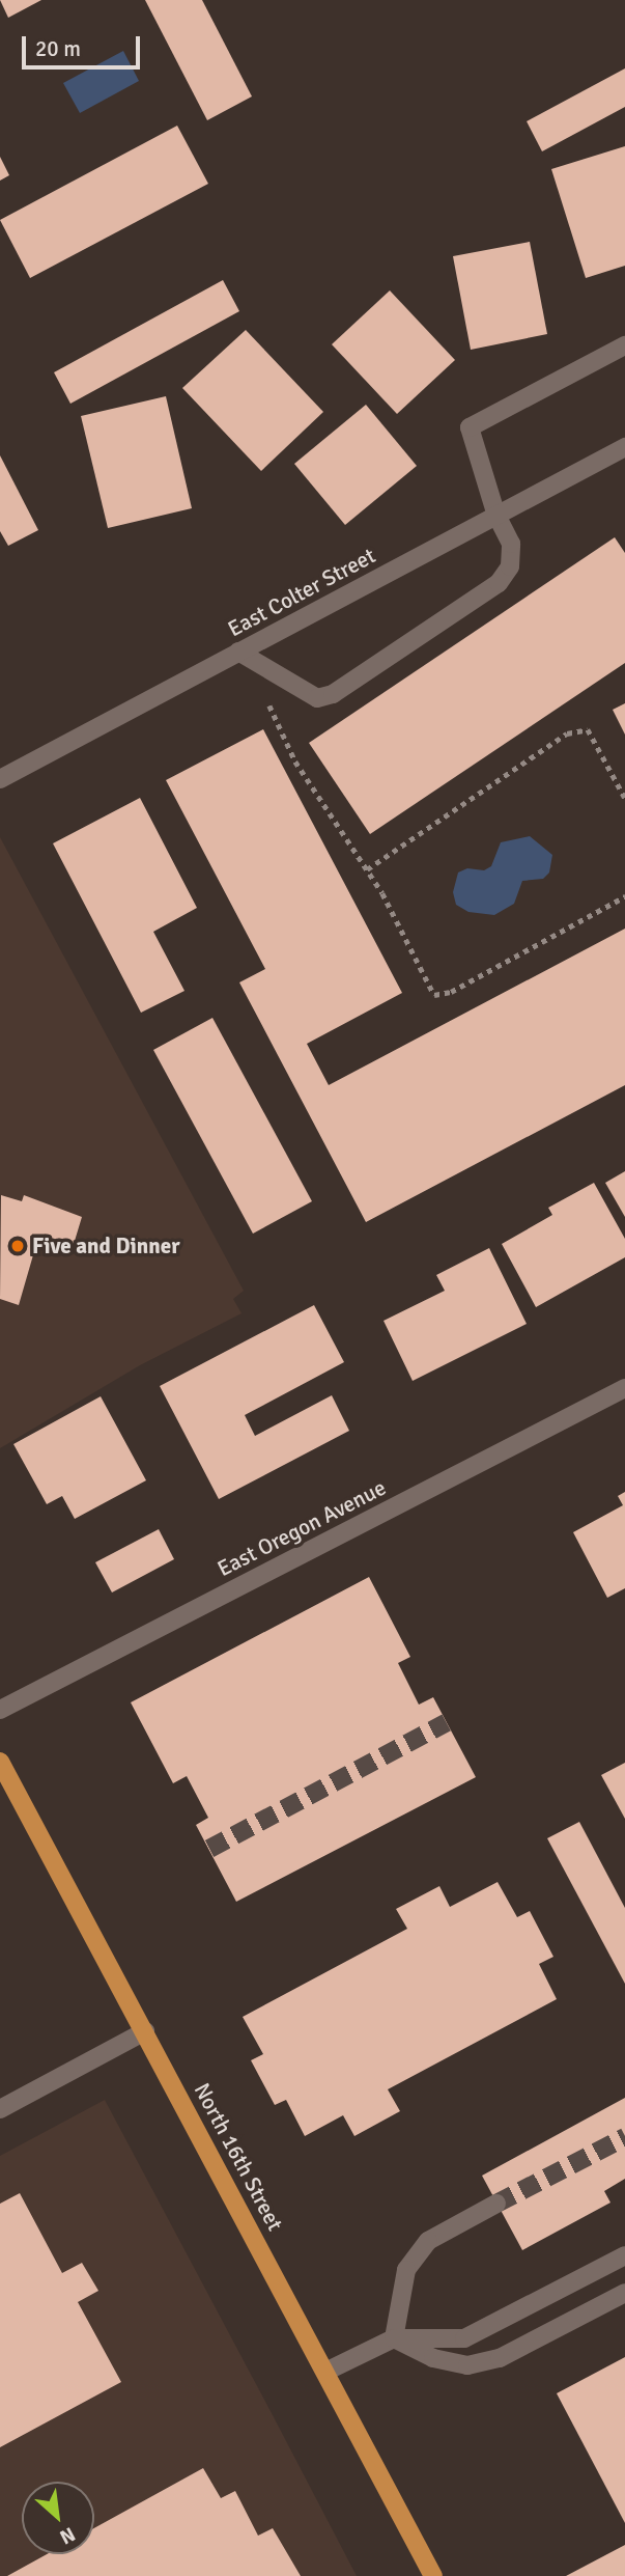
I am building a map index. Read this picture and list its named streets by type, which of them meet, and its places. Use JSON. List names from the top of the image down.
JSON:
{
  "streets": {
    "main road": ["North 16th Street"],
    "street": ["East Colter Street", "East Oregon Avenue"]
  },
  "places": ["Five and Dinner"],
  "scale_bar": "20 m",
  "north": "bottom right"
}
